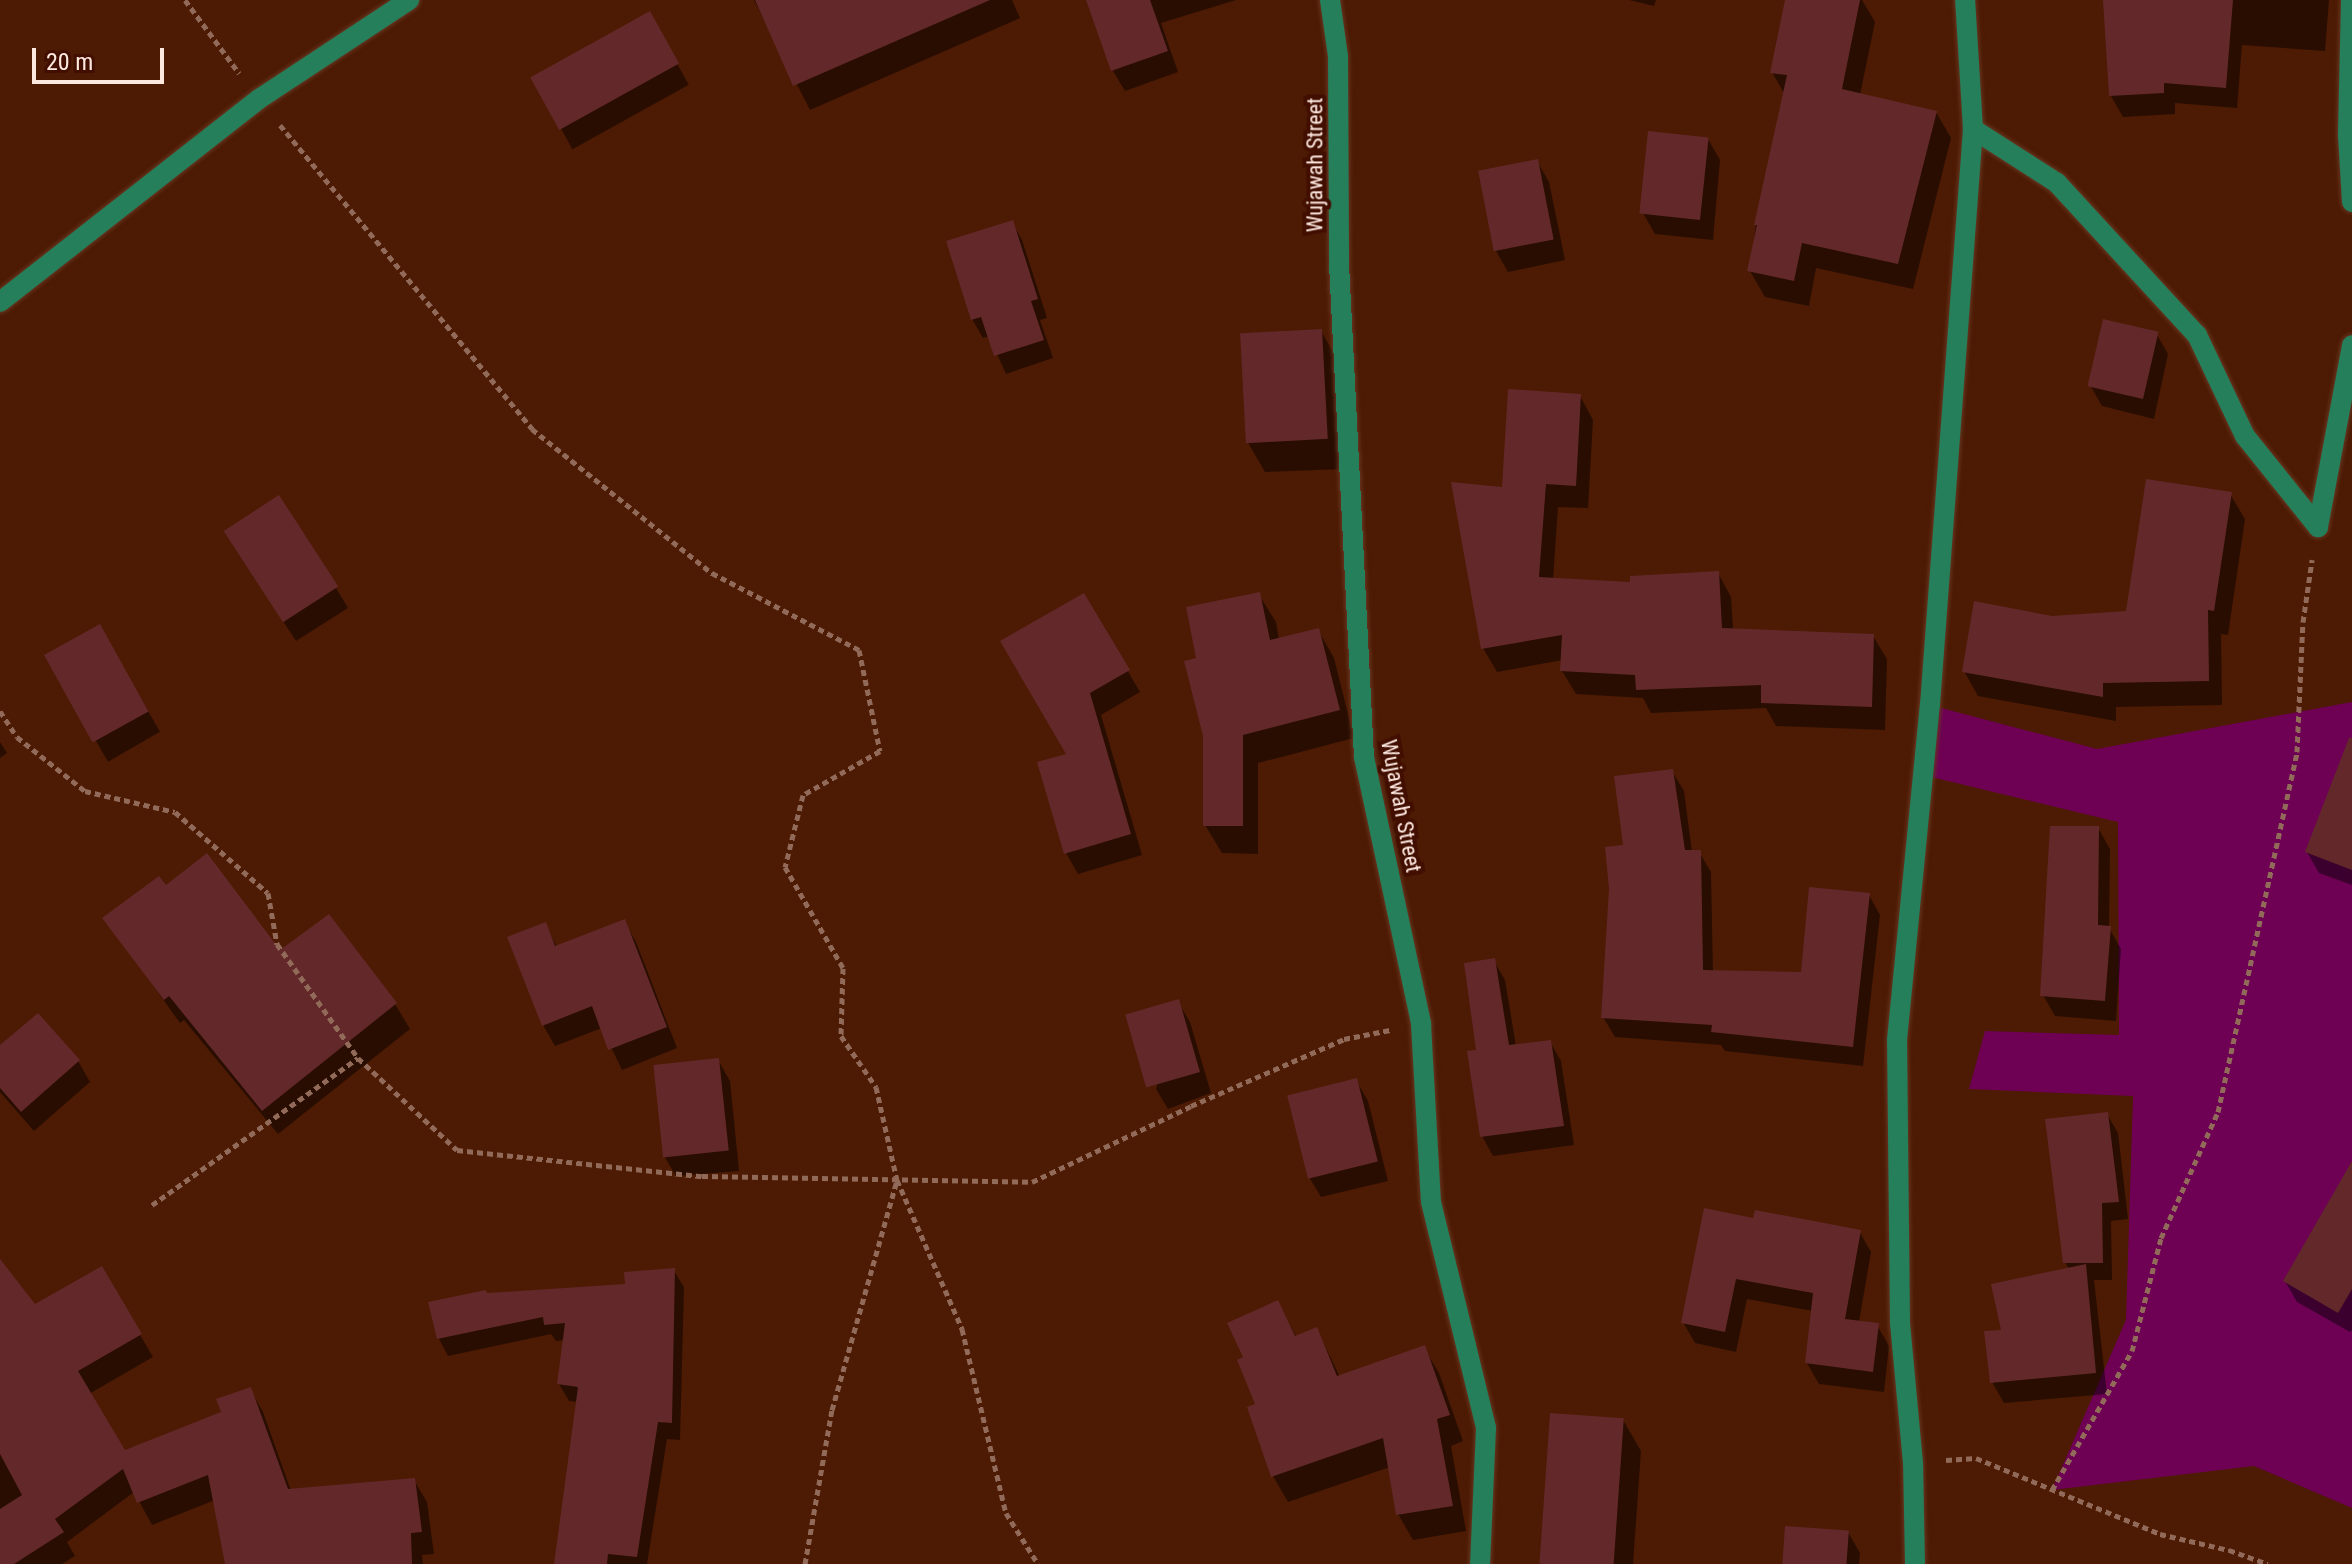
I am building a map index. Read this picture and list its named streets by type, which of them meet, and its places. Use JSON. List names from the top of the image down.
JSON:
{
  "streets": {
    "street": ["Wujawah Street"]
  },
  "scale_bar": "20 m"
}
